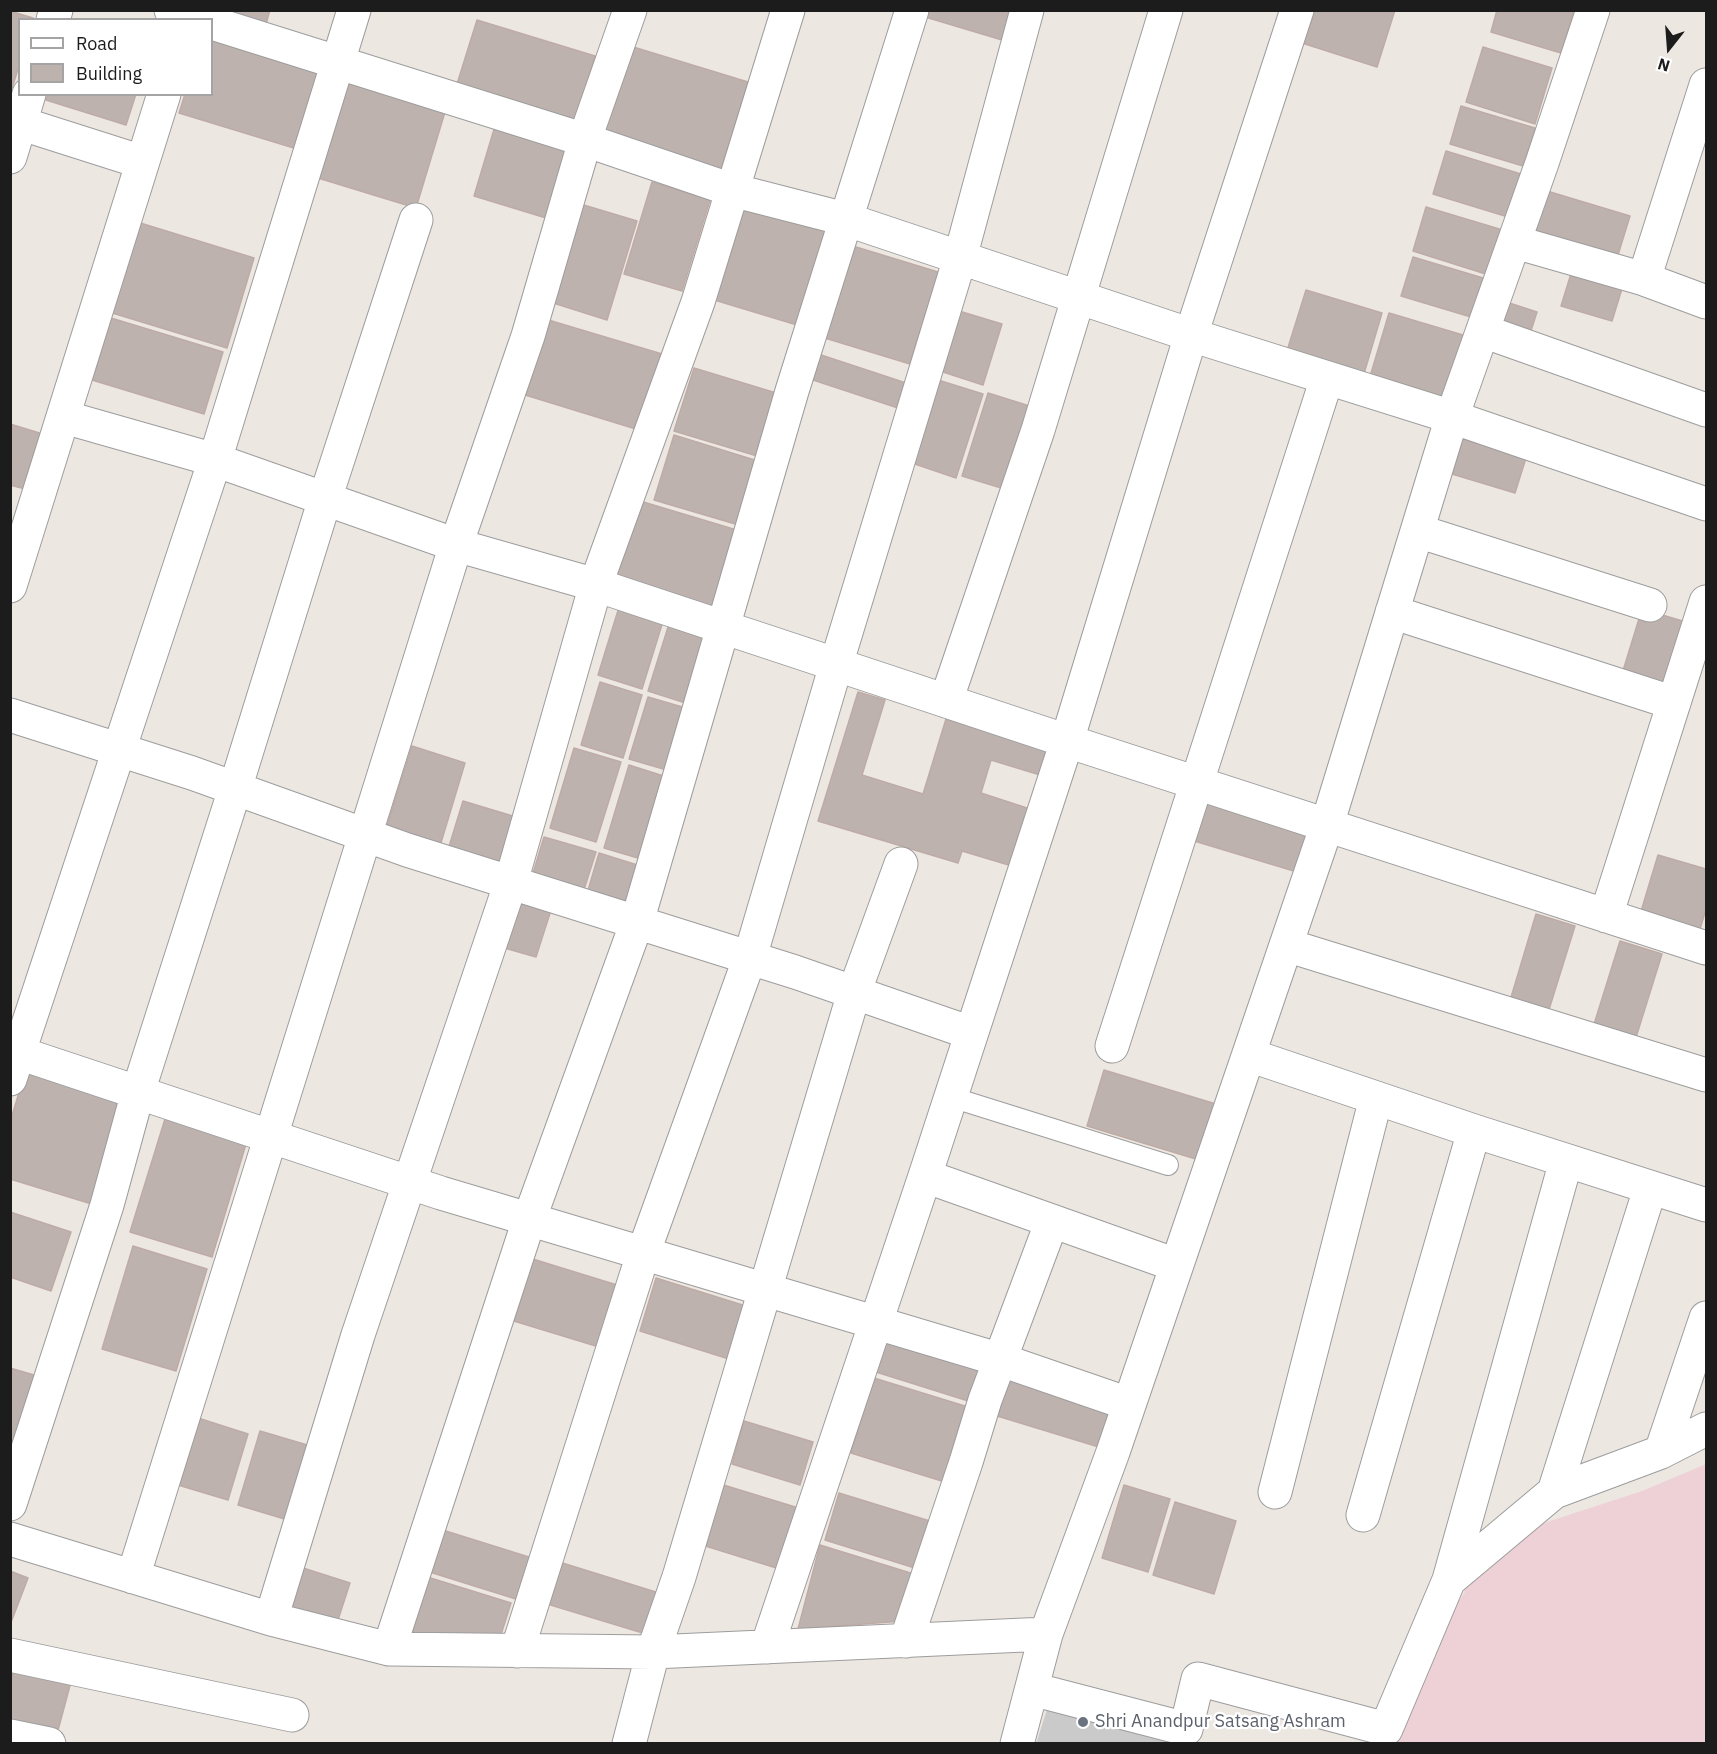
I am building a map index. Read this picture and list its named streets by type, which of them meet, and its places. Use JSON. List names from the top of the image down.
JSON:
{
  "places": ["Shri Anandpur Satsang Ashram"],
  "legend": ["Road", "Building"],
  "north": "bottom"
}
